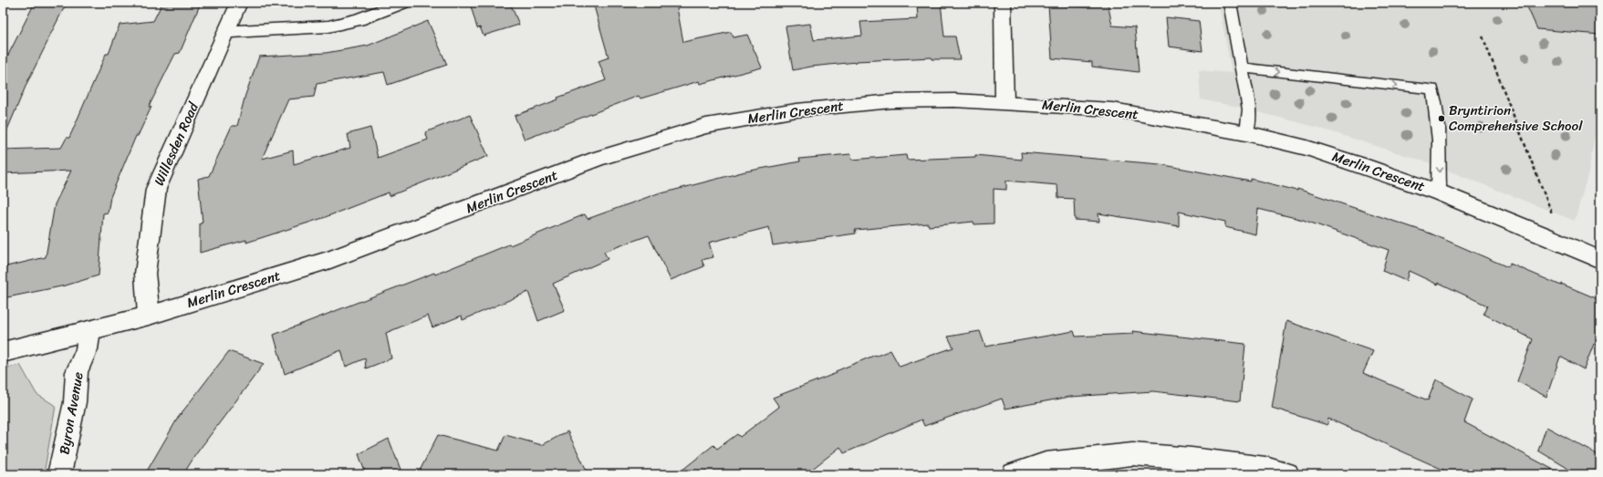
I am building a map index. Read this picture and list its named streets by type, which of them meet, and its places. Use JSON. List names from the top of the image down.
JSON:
{
  "streets": {
    "street": ["Merlin Crescent", "Willesden Road", "Byron Avenue"]
  },
  "crossings": [
    ["Merlin Crescent", "Willesden Road"],
    ["Merlin Crescent", "Byron Avenue"]
  ],
  "places": ["Bryntirion Comprehensive School"]
}
